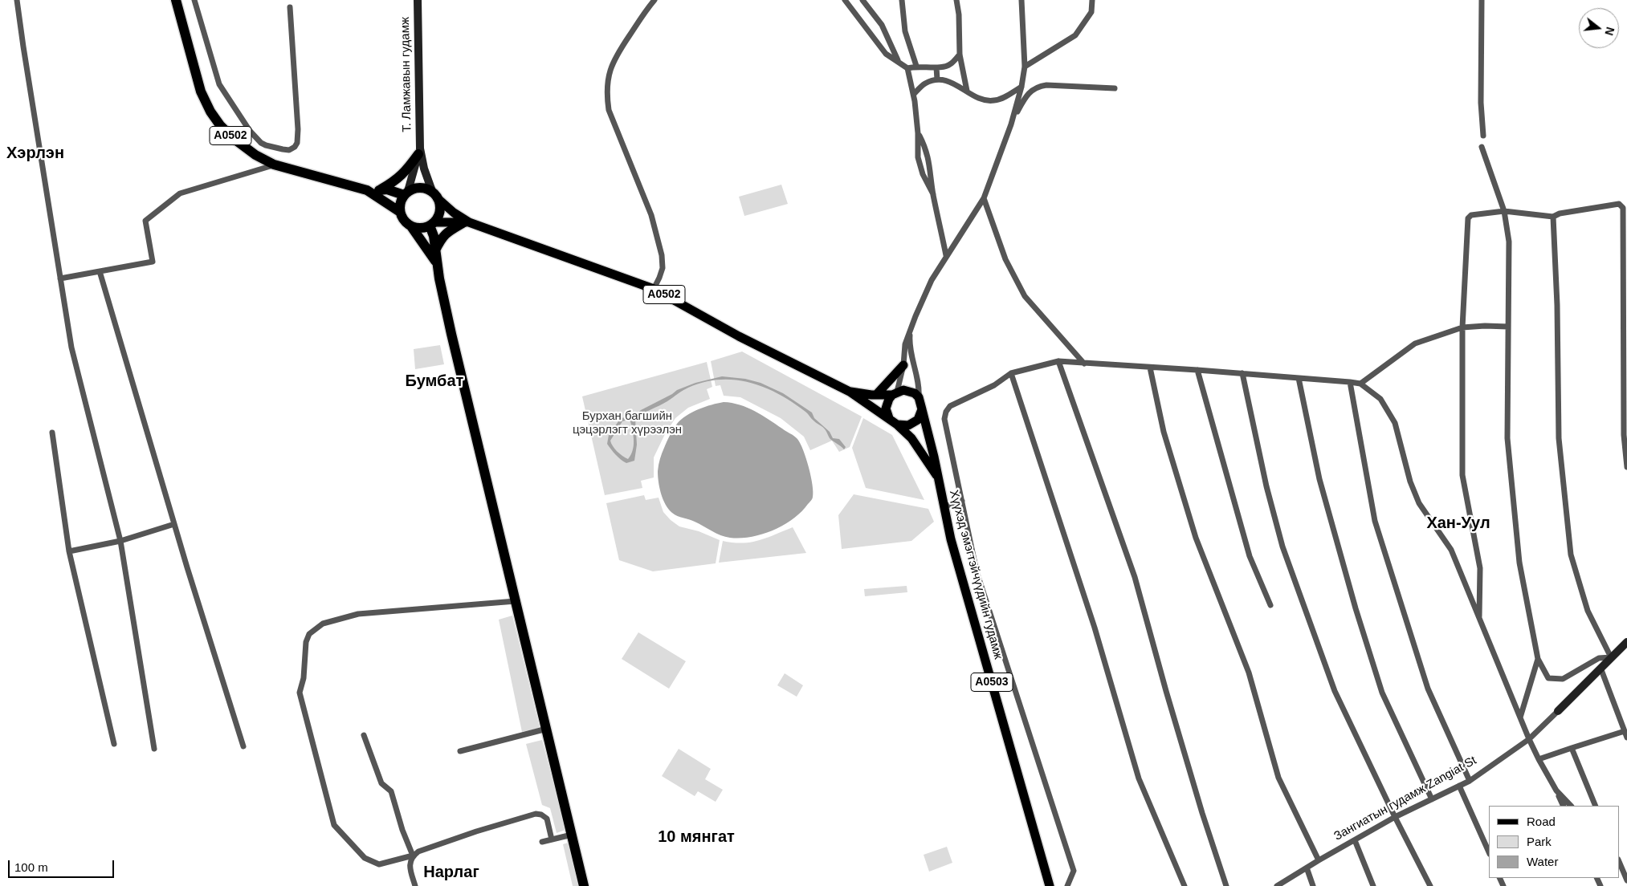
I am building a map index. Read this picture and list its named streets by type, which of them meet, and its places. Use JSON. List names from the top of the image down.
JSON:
{
  "streets": {
    "highway": ["A0502"],
    "main road": ["Хүүхэд эмэгтэйчүүдийн гудамж", "A0503"],
    "street": ["Т. Ламжавын гудамж", "Зангиатын гудамж Zangiat St"]
  },
  "crossings": [
    ["Т. Ламжавын гудамж", "A0502"],
    ["Т. Ламжавын гудамж", "Хүүхэд эмэгтэйчүүдийн гудамж"],
    ["A0502", "Хүүхэд эмэгтэйчүүдийн гудамж"]
  ],
  "districts": [
    "Хэрлэн",
    "Бумбат",
    "Хан-Уул",
    "10 мянгат",
    "Нарлаг"
  ],
  "parks": ["Бурхан багшийн цэцэрлэгт хүрээлэн"],
  "legend": ["Road", "Park", "Water"],
  "scale_bar": "100 m",
  "north": "right"
}
